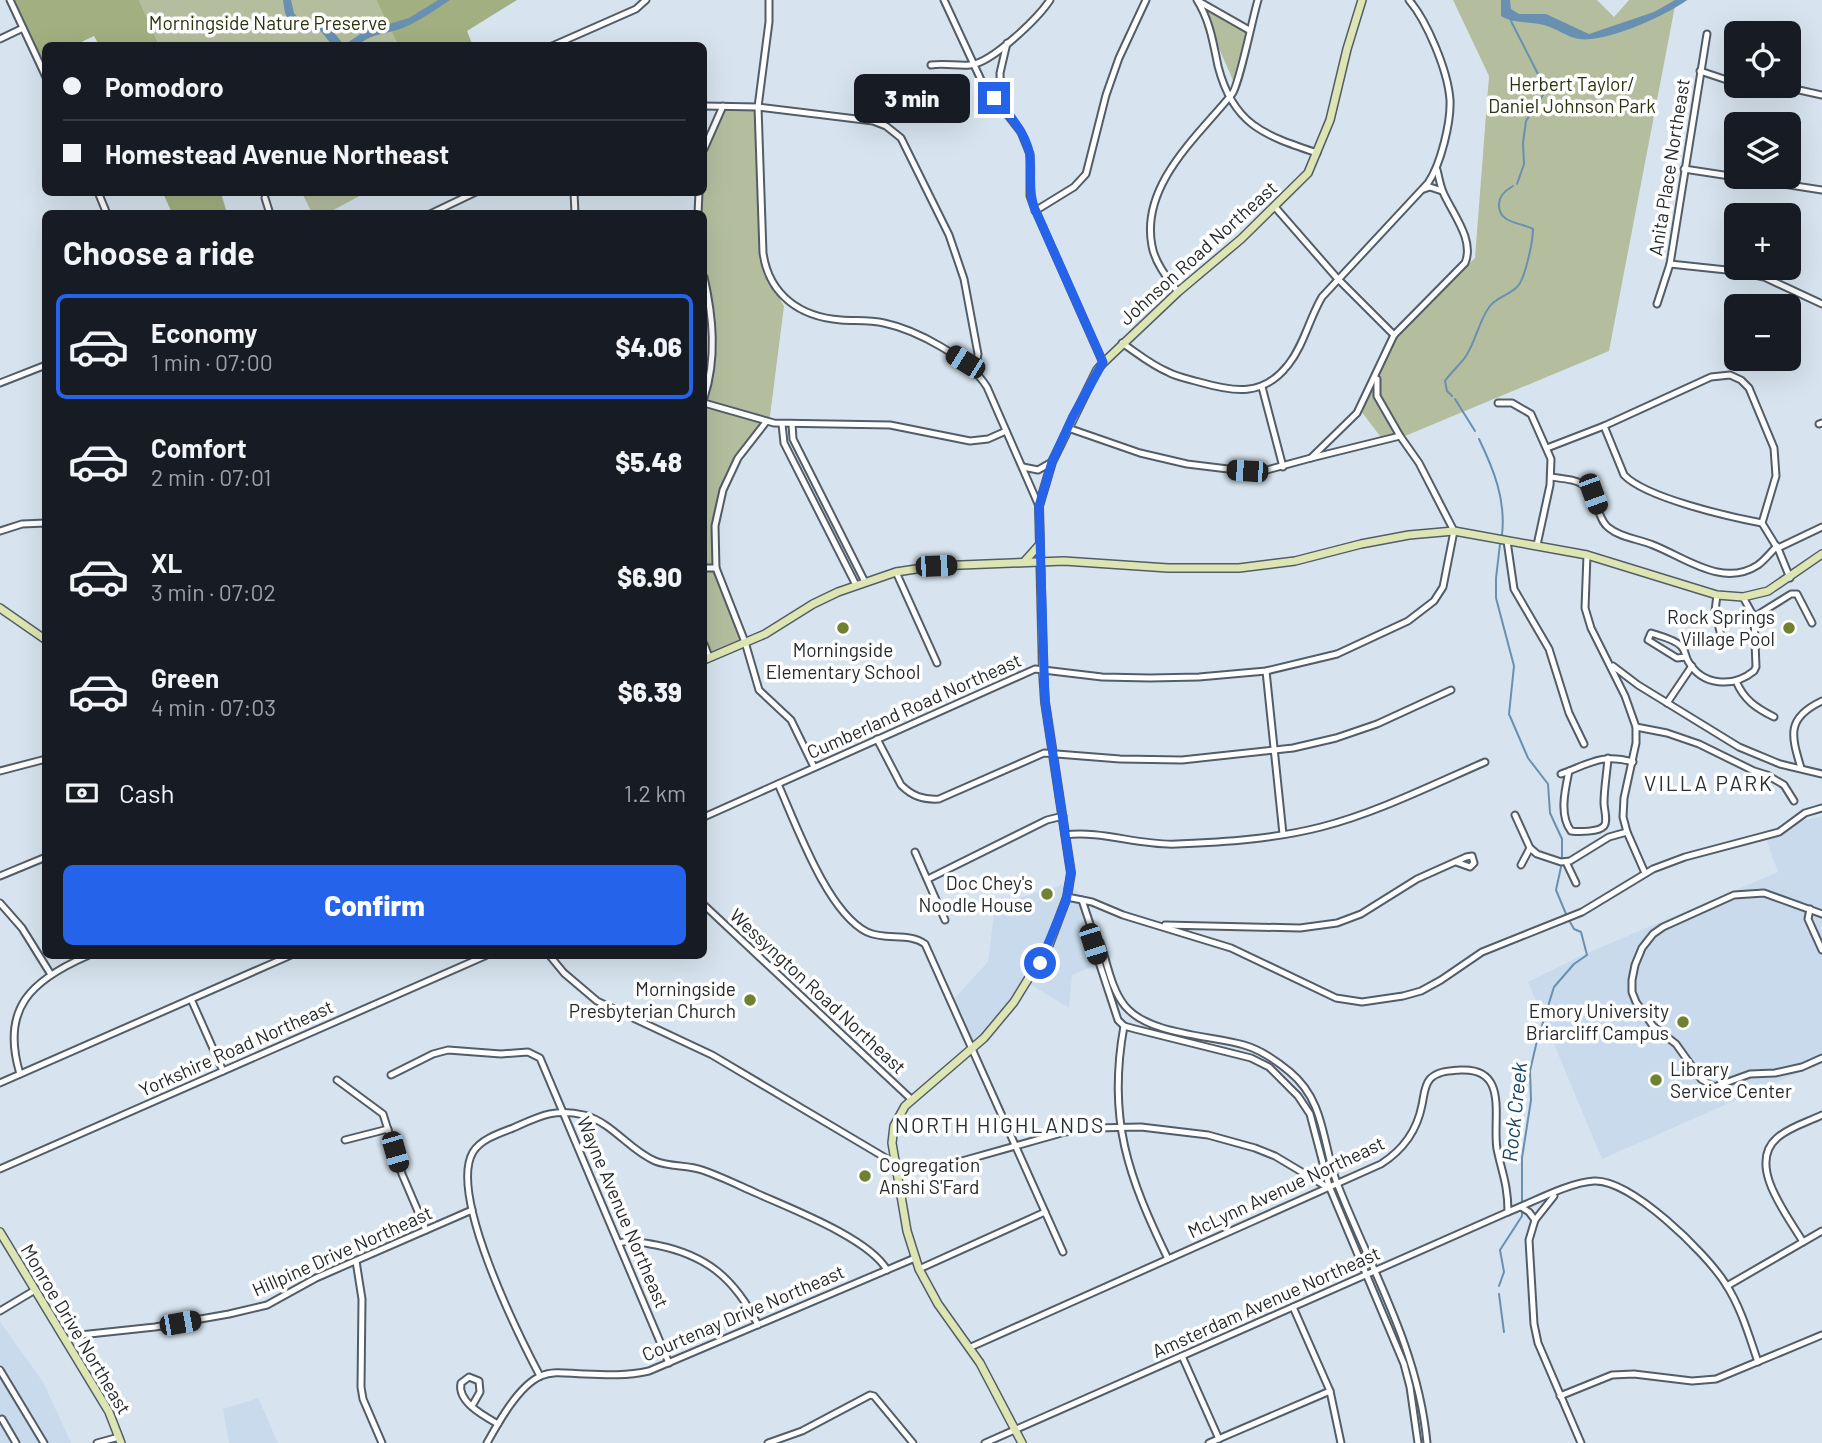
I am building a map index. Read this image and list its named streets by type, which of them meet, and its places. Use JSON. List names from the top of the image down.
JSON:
{
  "streets": {
    "street": [
      "Anita Place Northeast",
      "Johnson Road Northeast",
      "Cumberland Road Northeast",
      "Wessyngton Road Northeast",
      "Yorkshire Road Northeast",
      "McLynn Avenue Northeast",
      "Wayne Avenue Northeast",
      "Hillpine Drive Northeast",
      "Amsterdam Avenue Northeast",
      "Courtenay Drive Northeast",
      "Monroe Drive Northeast"
    ]
  },
  "crossings": [
    ["Johnson Road Northeast", "Cumberland Road Northeast"],
    ["Johnson Road Northeast", "Wessyngton Road Northeast"],
    ["Johnson Road Northeast", "McLynn Avenue Northeast"],
    ["Johnson Road Northeast", "Amsterdam Avenue Northeast"],
    ["Johnson Road Northeast", "Courtenay Drive Northeast"],
    ["McLynn Avenue Northeast", "Amsterdam Avenue Northeast"],
    ["Wayne Avenue Northeast", "Courtenay Drive Northeast"],
    ["Hillpine Drive Northeast", "Monroe Drive Northeast"]
  ],
  "districts": ["VILLA PARK", "NORTH HIGHLANDS"],
  "water": ["Rock Creek"],
  "parks": ["Morningside Nature Preserve", "Herbert Taylor/ Daniel Johnson Park"],
  "places": [
    "Morningside Elementary School",
    "Rock Springs Village Pool",
    "Doc Chey's Noodle House",
    "Morningside Presbyterian Church",
    "Emory University Briarcliff Campus",
    "Library Service Center",
    "Cogregation Anshi S'Fard"
  ],
  "page": {
    "map_buttons": ["+", "−"],
    "banner": ["Pomodoro", "Homestead Avenue Northeast"],
    "bubble": "3 min",
    "heading": "Choose a ride",
    "list": [
      {
        "name": "Economy",
        "note": "1 min · 07:00",
        "value": "$4.06"
      },
      {
        "name": "Comfort",
        "note": "2 min · 07:01",
        "value": "$5.48"
      },
      {
        "name": "XL",
        "note": "3 min · 07:02",
        "value": "$6.90"
      },
      {
        "name": "Green",
        "note": "4 min · 07:03",
        "value": "$6.39"
      }
    ],
    "pay": ["Cash", "1.2 km"],
    "buttons": "Confirm"
  }
}
